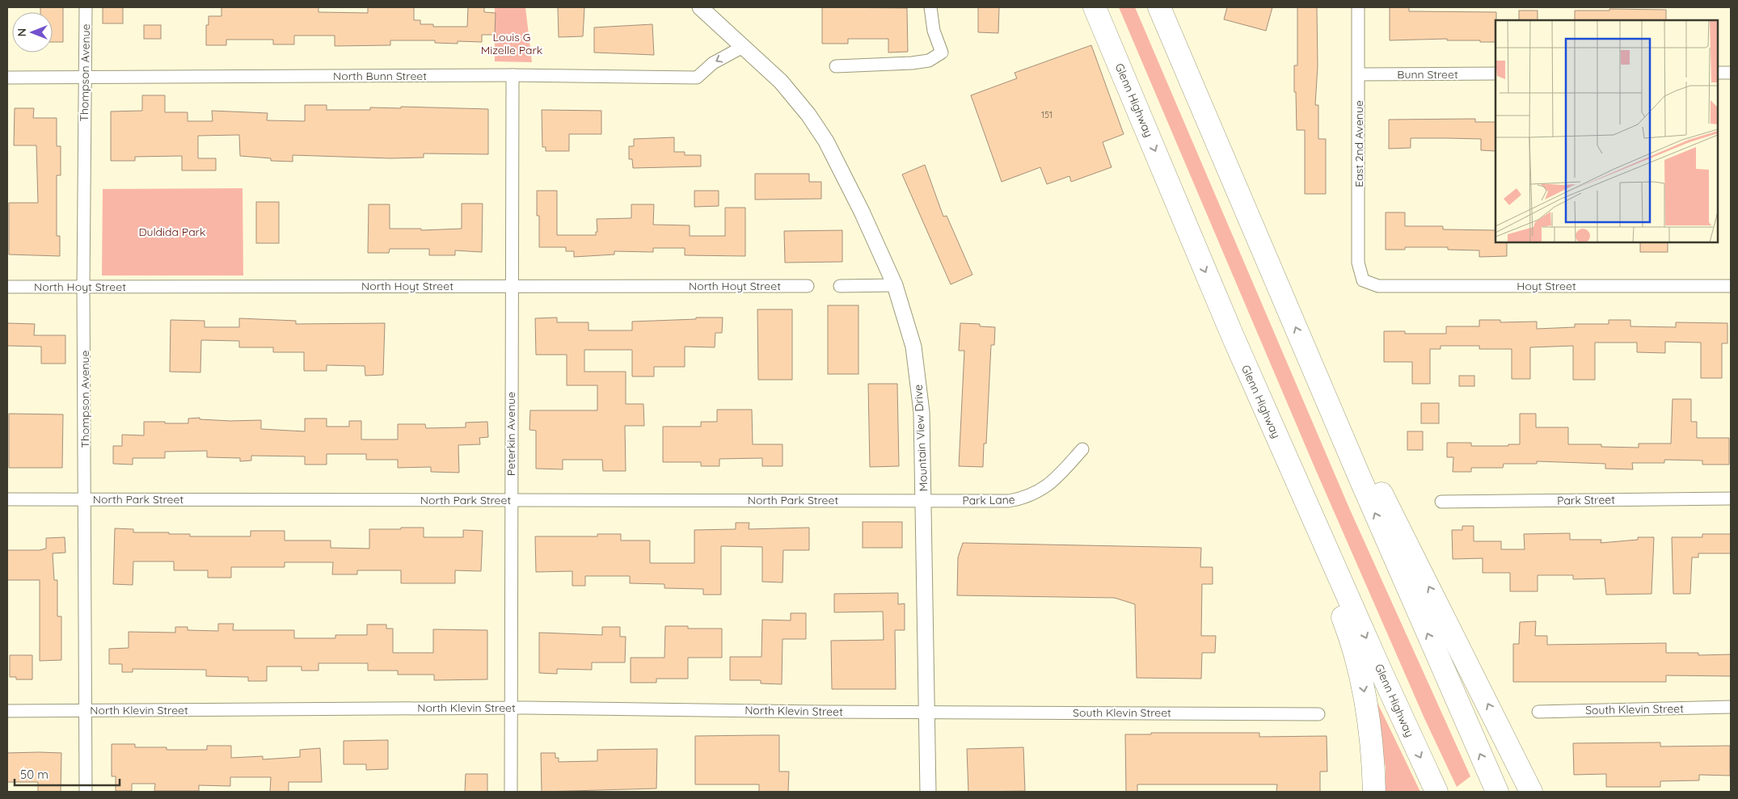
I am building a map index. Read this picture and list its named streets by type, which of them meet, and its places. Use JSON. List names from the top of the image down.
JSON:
{
  "streets": {
    "highway": ["Glenn Highway"],
    "street": [
      "Thompson Avenue",
      "Bunn Street",
      "North Bunn Street",
      "East 2nd Avenue",
      "North Hoyt Street",
      "Hoyt Street",
      "Peterkin Avenue",
      "Mountain View Drive",
      "North Park Street",
      "Park Lane",
      "Park Street",
      "North Klevin Street",
      "South Klevin Street"
    ]
  },
  "crossings": [
    ["Thompson Avenue", "North Bunn Street"],
    ["Thompson Avenue", "North Hoyt Street"],
    ["Thompson Avenue", "North Park Street"],
    ["Thompson Avenue", "North Klevin Street"],
    ["Bunn Street", "East 2nd Avenue"],
    ["North Bunn Street", "Peterkin Avenue"],
    ["North Bunn Street", "Mountain View Drive"],
    ["East 2nd Avenue", "Hoyt Street"],
    ["North Hoyt Street", "Peterkin Avenue"],
    ["Peterkin Avenue", "North Park Street"],
    ["Peterkin Avenue", "North Klevin Street"],
    ["Mountain View Drive", "North Park Street"],
    ["Mountain View Drive", "Park Lane"],
    ["Mountain View Drive", "North Klevin Street"],
    ["Mountain View Drive", "South Klevin Street"],
    ["North Park Street", "Park Lane"],
    ["North Klevin Street", "South Klevin Street"]
  ],
  "parks": ["Louis G Mizelle Park", "Duldida Park"],
  "house_numbers": ["151"],
  "scale_bar": "50 m",
  "north": "left"
}
